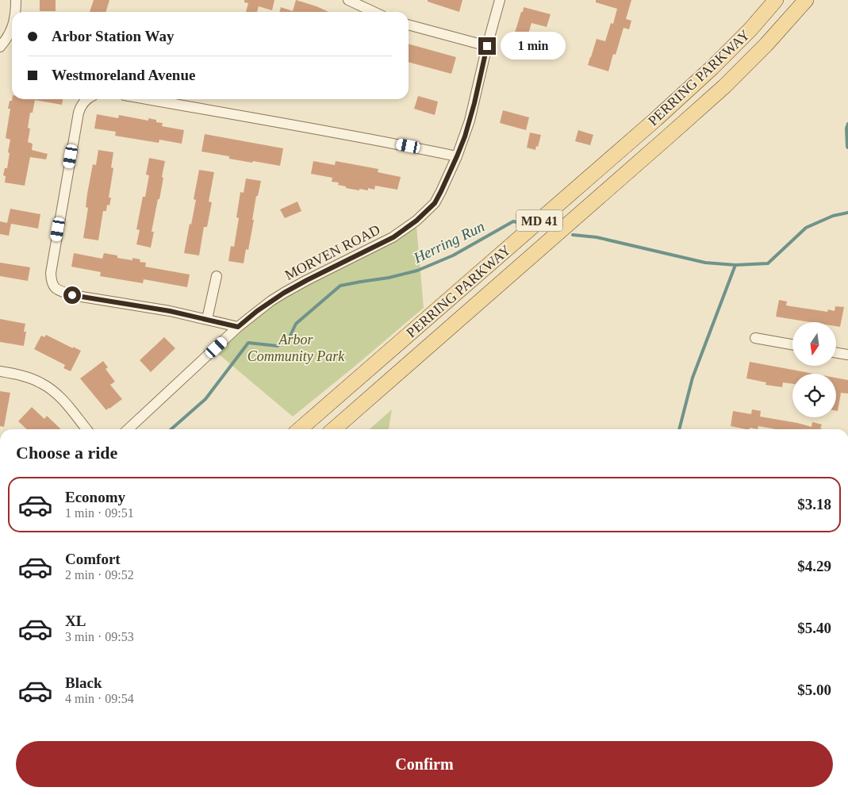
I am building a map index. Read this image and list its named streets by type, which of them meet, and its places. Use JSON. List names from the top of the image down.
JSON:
{
  "streets": {
    "main road": ["PERRING PARKWAY", "MD 41"],
    "street": ["MORVEN ROAD"]
  },
  "water": ["Herring Run"],
  "parks": ["Arbor Community Park"],
  "north": "bottom",
  "page": {
    "banner": ["Arbor Station Way", "Westmoreland Avenue"],
    "bubble": "1 min",
    "heading": "Choose a ride",
    "list": [
      {
        "name": "Economy",
        "note": "1 min · 09:51",
        "value": "$3.18"
      },
      {
        "name": "Comfort",
        "note": "2 min · 09:52",
        "value": "$4.29"
      },
      {
        "name": "XL",
        "note": "3 min · 09:53",
        "value": "$5.40"
      },
      {
        "name": "Black",
        "note": "4 min · 09:54",
        "value": "$5.00"
      }
    ],
    "buttons": "Confirm"
  }
}
